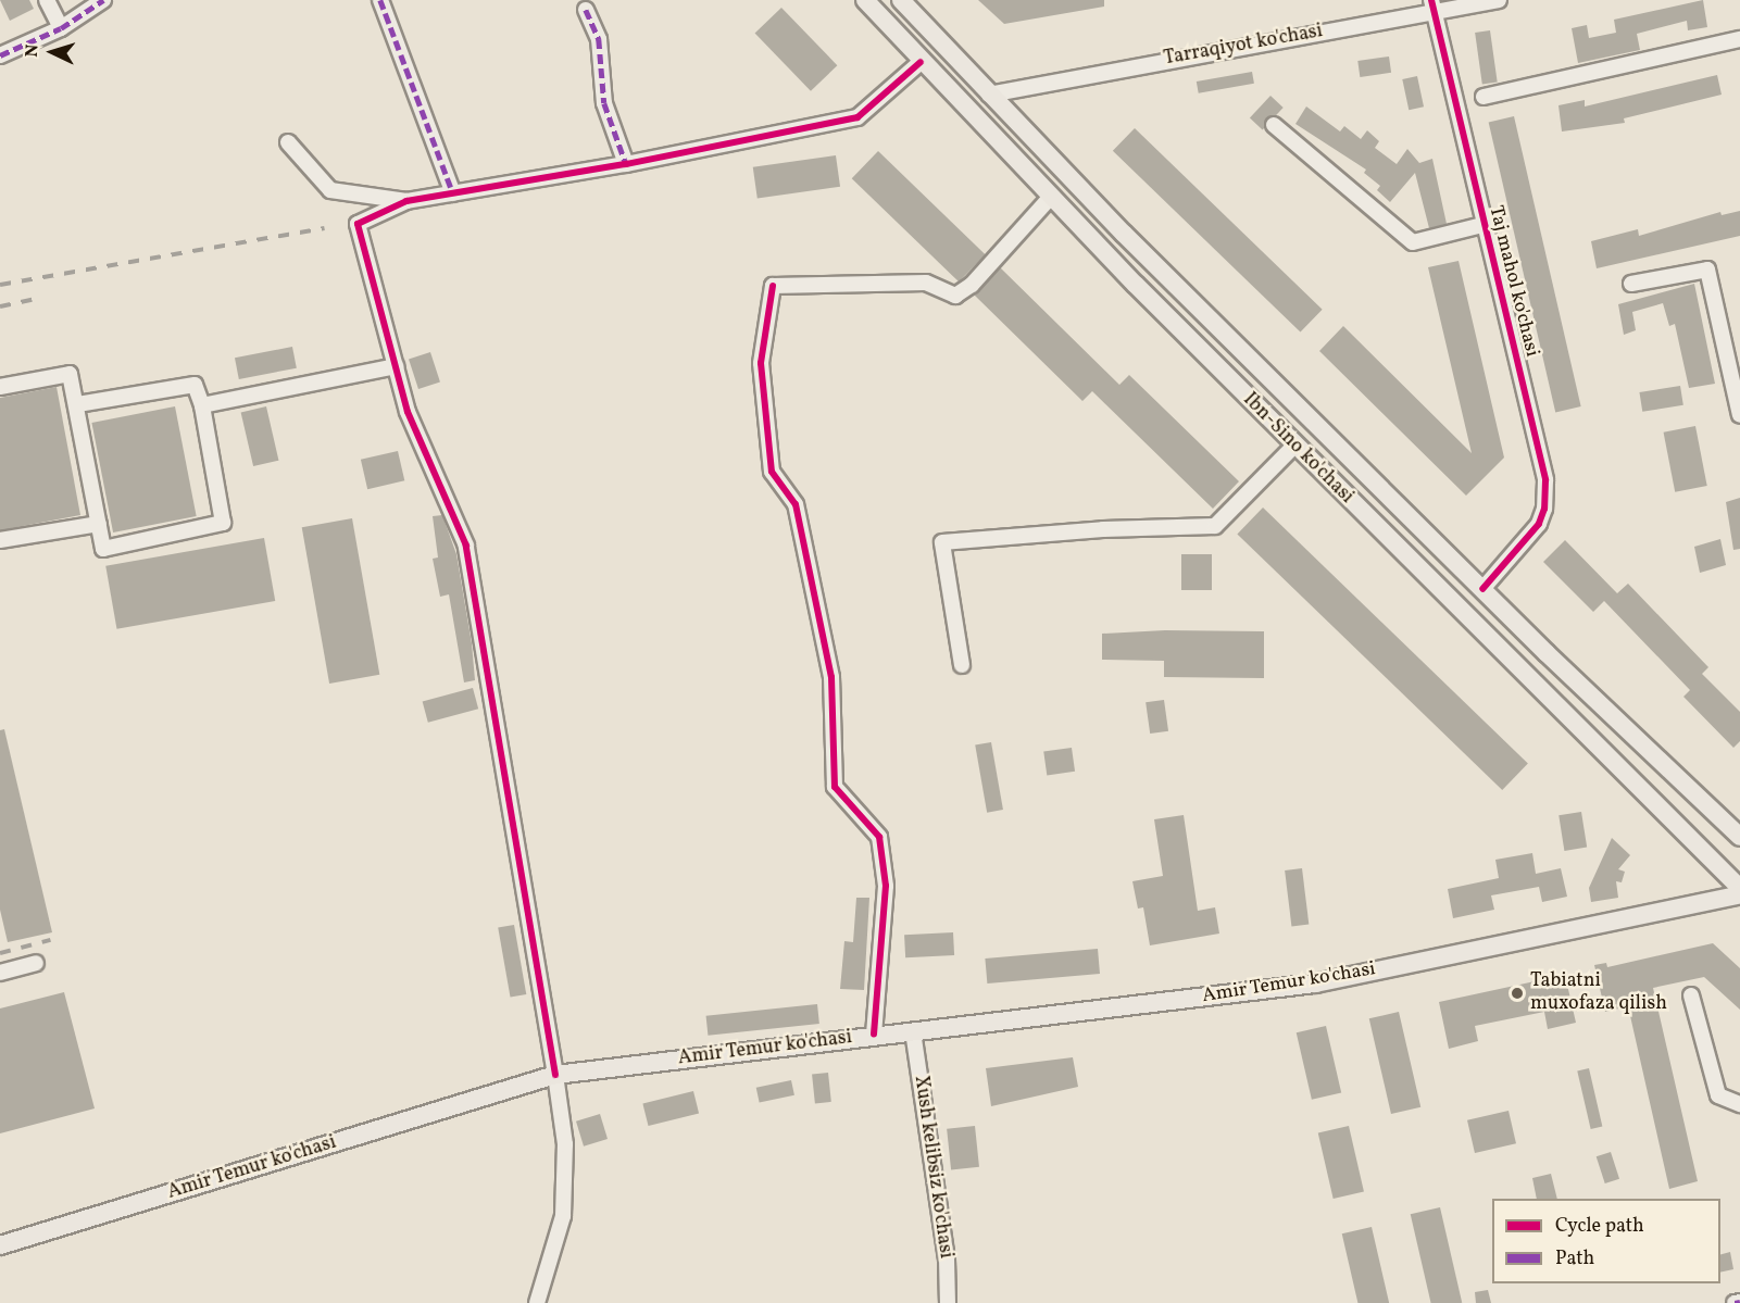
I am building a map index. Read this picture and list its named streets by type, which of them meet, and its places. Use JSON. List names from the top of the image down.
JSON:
{
  "streets": {
    "main road": ["Ibn-Sino ko'chasi", "Amir Temur ko'chasi"],
    "street": ["Tarraqiyot ko'chasi", "Taj mahol ko'chasi", "Xush kelibsiz ko'chasi"]
  },
  "crossings": [
    ["Tarraqiyot ko'chasi", "Taj mahol ko'chasi"],
    ["Tarraqiyot ko'chasi", "Ibn-Sino ko'chasi"],
    ["Taj mahol ko'chasi", "Ibn-Sino ko'chasi"],
    ["Amir Temur ko'chasi", "Xush kelibsiz ko'chasi"]
  ],
  "places": ["Tabiatni muxofaza qilish"],
  "legend": ["Cycle path", "Path"],
  "north": "left"
}
